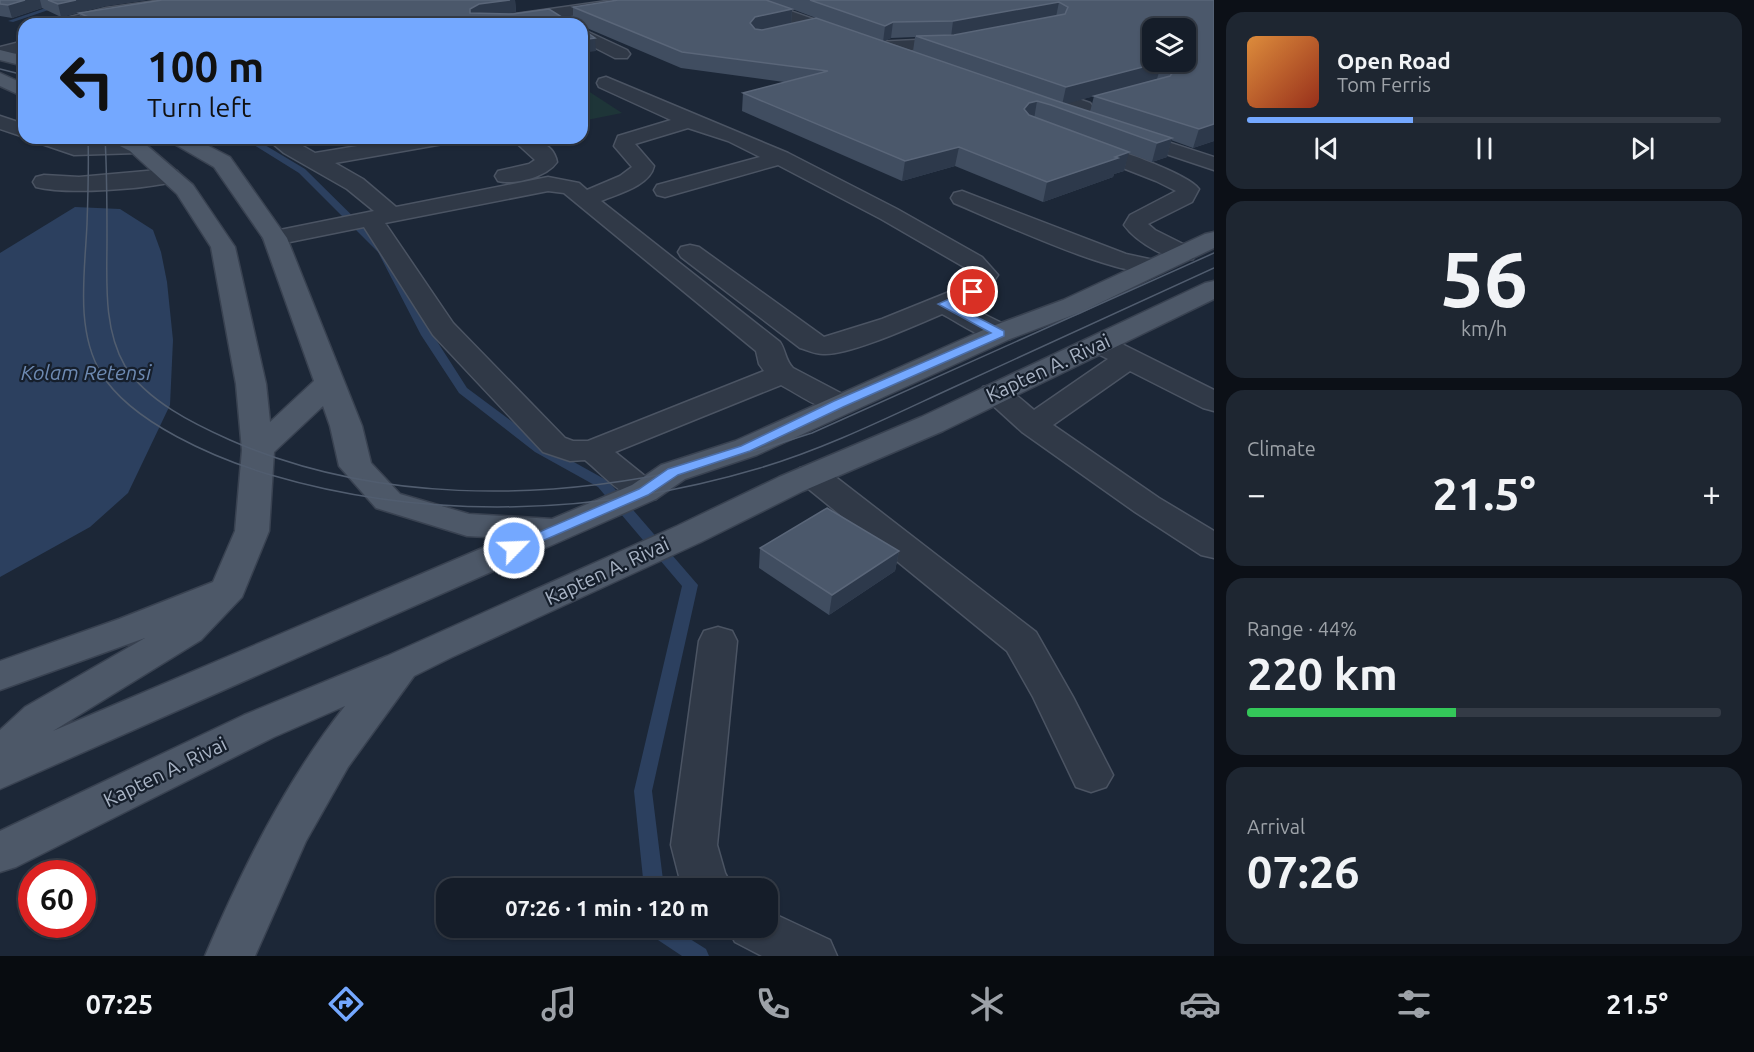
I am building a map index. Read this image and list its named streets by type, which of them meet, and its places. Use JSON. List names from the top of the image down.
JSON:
{
  "streets": {
    "main road": ["Kapten A. Rivai"]
  },
  "water": ["Kolam Retensi"],
  "page": {
    "turn": ["100 m", "Turn left"],
    "song": ["Open Road", "Tom Ferris"],
    "tile": [
      ["56", "km/h"],
      "Climate",
      ["Range · 44%", "220 km"],
      ["Arrival", "07:26"]
    ],
    "heat": ["−", "21.5°", "+"],
    "limit": "60",
    "trip": "07:26 · 1 min · 120 m",
    "tabs": ["07:25", "21.5°"]
  }
}
